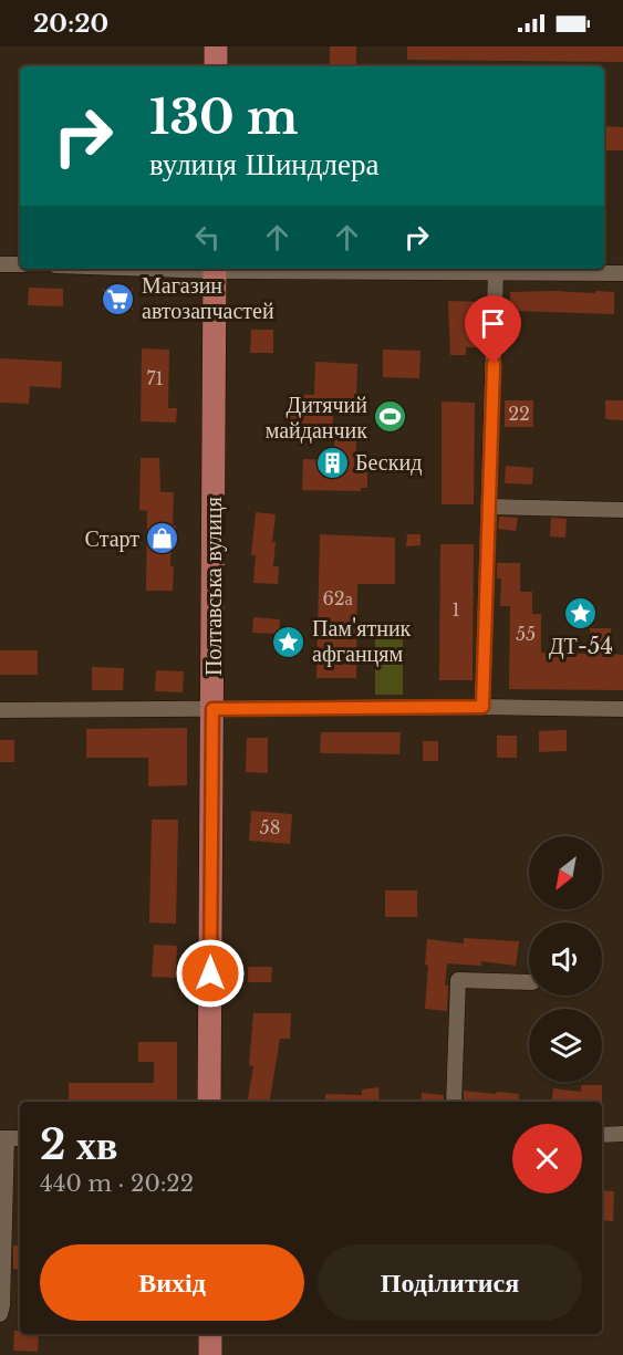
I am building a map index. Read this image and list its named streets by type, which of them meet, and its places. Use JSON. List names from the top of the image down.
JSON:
{
  "streets": {
    "highway": ["Полтавська вулиця"]
  },
  "places": {
    "supermarket": ["Магазин автозапчастей"],
    "sports": ["Дитячий майданчик"],
    "building": ["Бескид"],
    "shop": ["Старт"],
    "place": ["ДТ-54", "Пам'ятник афганцям"]
  },
  "house_numbers": [
    "71",
    "22",
    "62а",
    "1",
    "55",
    "58"
  ],
  "north": "bottom left",
  "page": {
    "status": "20:20",
    "turn": ["130 m", "вулиця Шиндлера"],
    "heading": ["2 хв", "440 m · 20:22"],
    "buttons": ["Вихід", "Поділитися"]
  }
}
